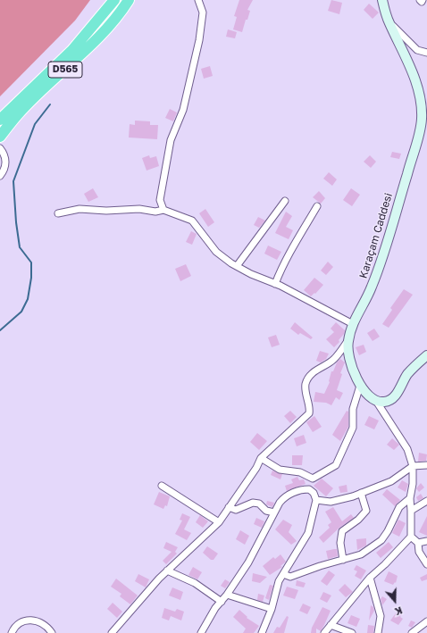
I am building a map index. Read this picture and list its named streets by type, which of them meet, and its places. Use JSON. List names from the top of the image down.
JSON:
{
  "streets": {
    "highway": ["D565"],
    "street": ["Karaçam Caddesi"]
  },
  "north": "bottom"
}
